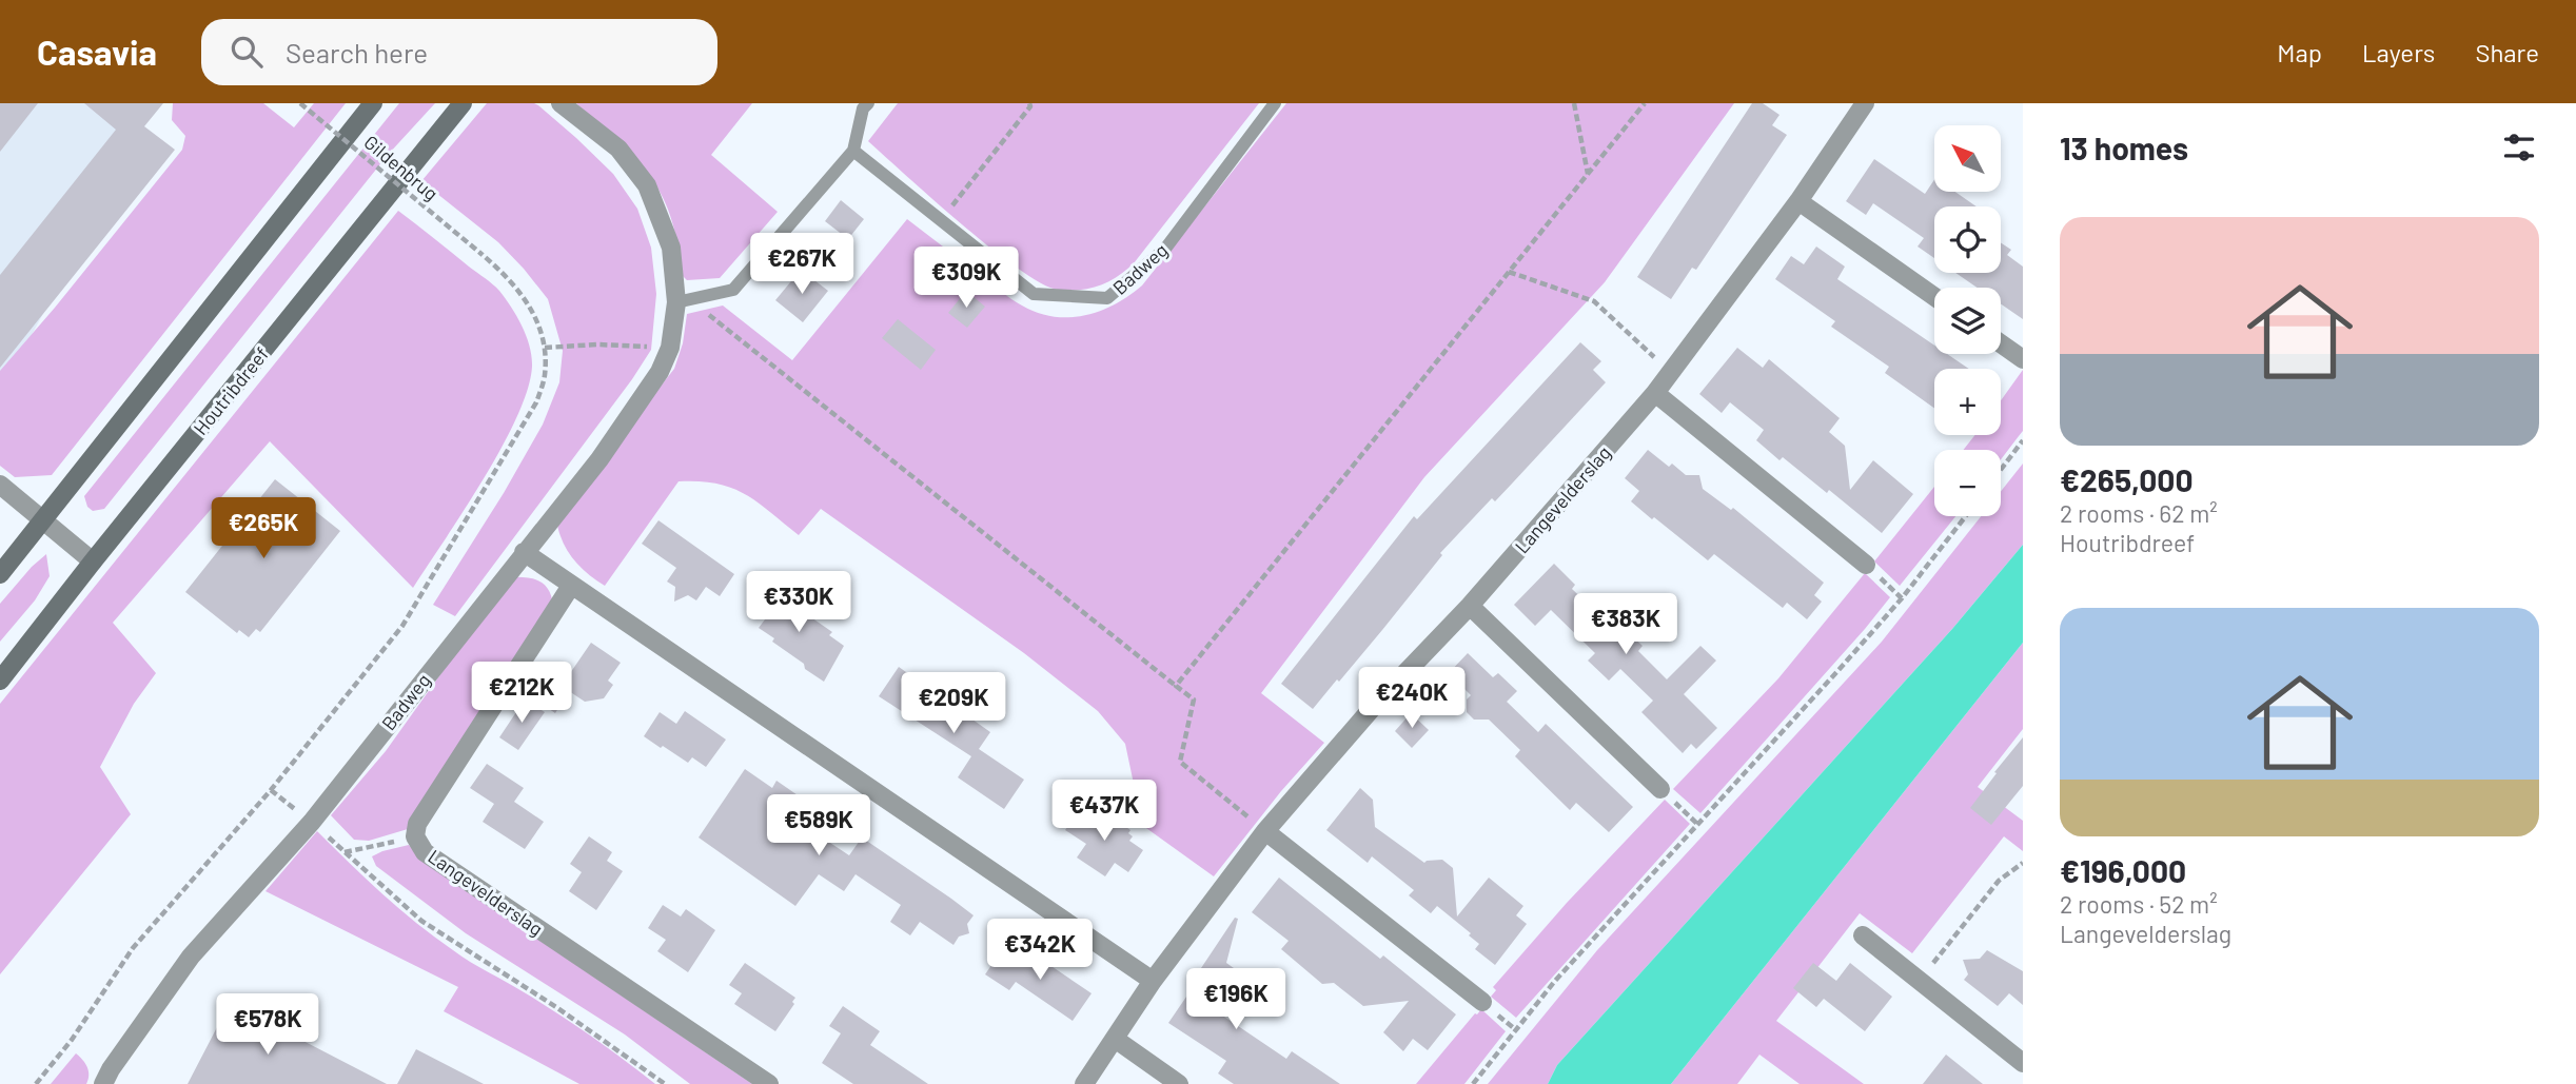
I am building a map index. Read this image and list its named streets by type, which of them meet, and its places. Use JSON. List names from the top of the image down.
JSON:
{
  "streets": {
    "main road": ["Houtribdreef"],
    "street": ["Badweg", "Langevelderslag"],
    "path": ["Gildenbrug"]
  },
  "north": "top left",
  "page": {
    "header": "Casavia",
    "search": "Search here",
    "nav": ["Map", "Layers", "Share"],
    "heading": "13 homes",
    "map_buttons": ["+", "−"],
    "list": [
      {
        "name": "€265,000",
        "note": "2 rooms · 62 m² · Houtribdreef"
      },
      {
        "name": "€196,000",
        "note": "2 rooms · 52 m² · Langevelderslag"
      }
    ],
    "price": [
      "€267K",
      "€309K",
      "€265K",
      "€330K",
      "€383K",
      "€212K",
      "€240K",
      "€209K",
      "€437K",
      "€589K",
      "€342K",
      "€196K",
      "€578K"
    ]
  }
}
